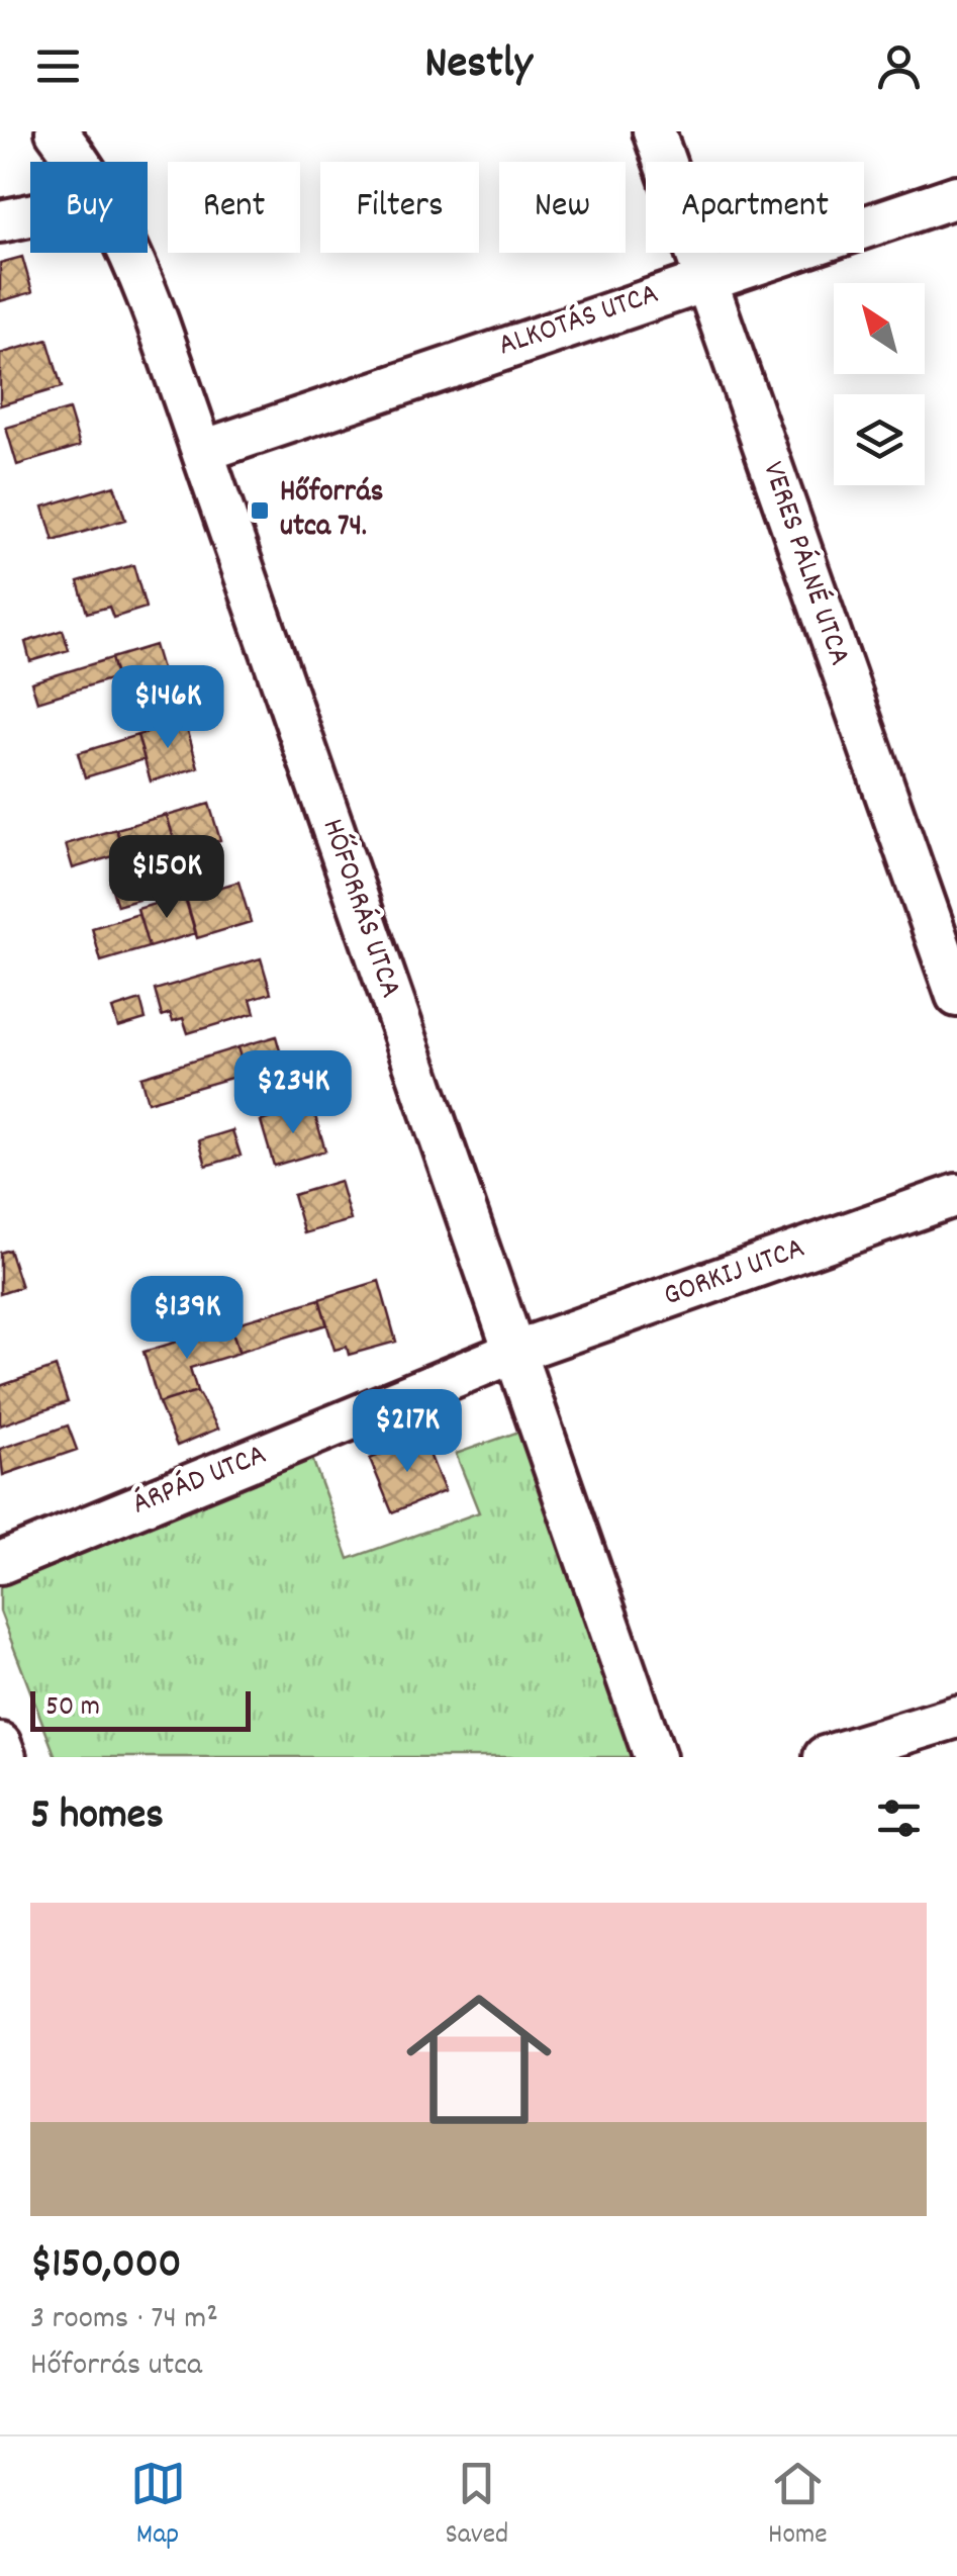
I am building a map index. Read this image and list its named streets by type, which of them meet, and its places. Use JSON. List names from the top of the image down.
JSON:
{
  "streets": {
    "street": [
      "ALKOTÁS UTCA",
      "VERES PÁLNÉ UTCA",
      "HŐFORRÁS UTCA",
      "GORKIJ UTCA",
      "ÁRPÁD UTCA"
    ]
  },
  "crossings": [
    ["ALKOTÁS UTCA", "VERES PÁLNÉ UTCA"],
    ["ALKOTÁS UTCA", "HŐFORRÁS UTCA"],
    ["HŐFORRÁS UTCA", "GORKIJ UTCA"],
    ["HŐFORRÁS UTCA", "ÁRPÁD UTCA"],
    ["GORKIJ UTCA", "ÁRPÁD UTCA"]
  ],
  "places": {
    "transit": ["Hőforrás utca 74."]
  },
  "scale_bar": "50 m",
  "north": "top left",
  "page": {
    "header": "Nestly",
    "chip": [
      "Buy",
      "Rent",
      "Filters",
      "New",
      "Apartment"
    ],
    "price": [
      "$146K",
      "$150K",
      "$234K",
      "$139K",
      "$217K"
    ],
    "scale": "50 m",
    "heading": "5 homes",
    "list": [
      {
        "name": "$150,000",
        "note": "3 rooms · 74 m² · Hőforrás utca"
      }
    ],
    "tabs": ["Map", "Saved", "Home"]
  }
}
